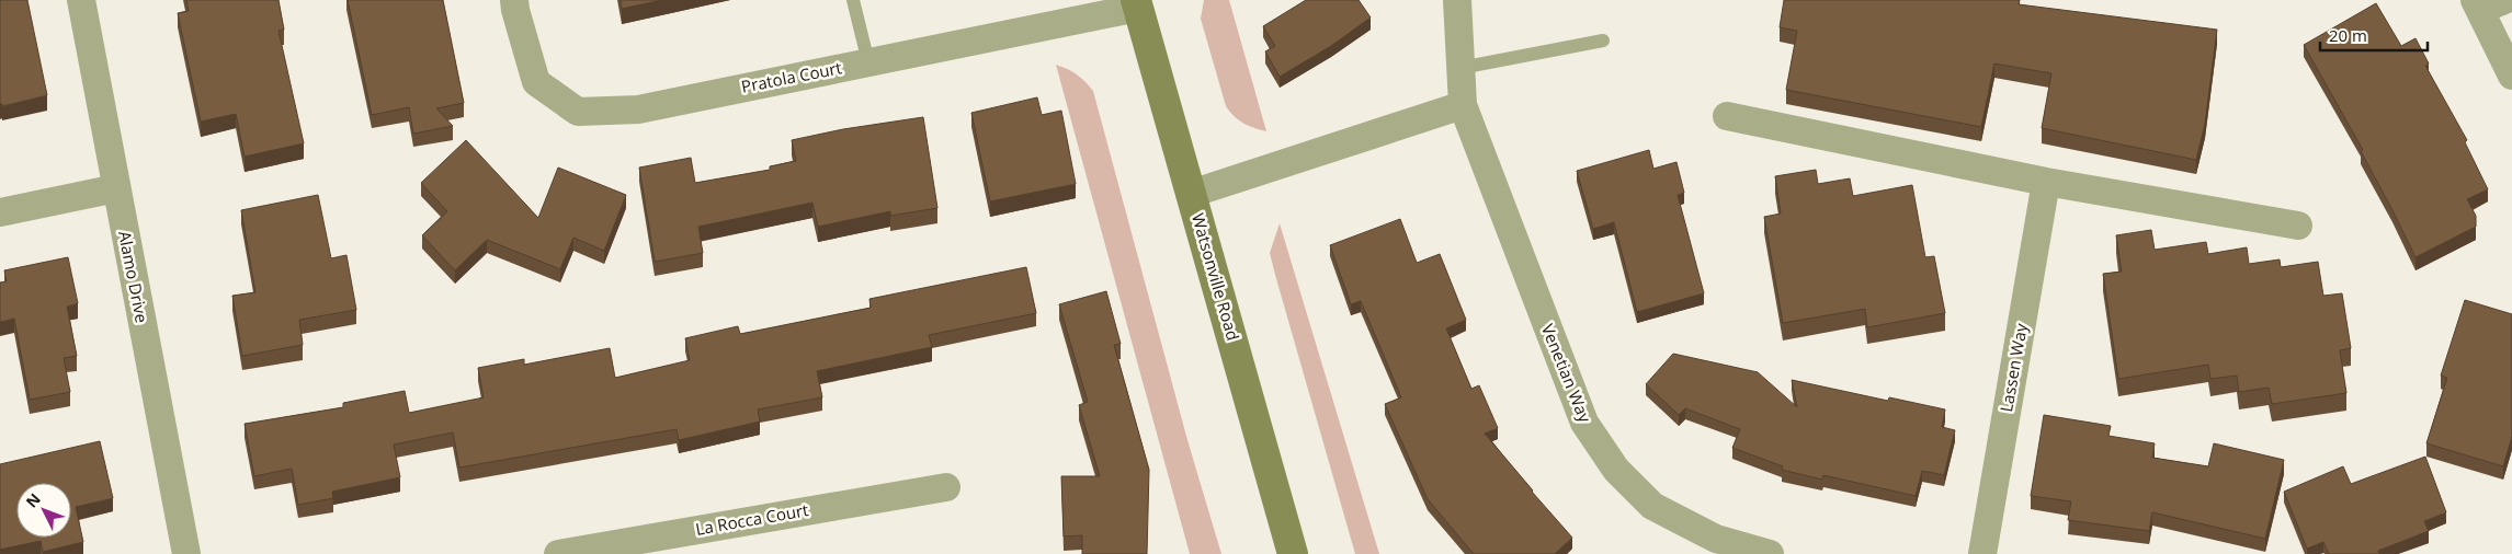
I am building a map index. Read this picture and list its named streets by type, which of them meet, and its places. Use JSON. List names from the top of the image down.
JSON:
{
  "streets": {
    "main road": ["Watsonville Road"],
    "street": [
      "Pratola Court",
      "Alamo Drive",
      "Lassen Way",
      "Venetian Way",
      "La Rocca Court"
    ]
  },
  "crossings": [
    ["Pratola Court", "Watsonville Road"]
  ],
  "scale_bar": "20 m",
  "north": "top left"
}
